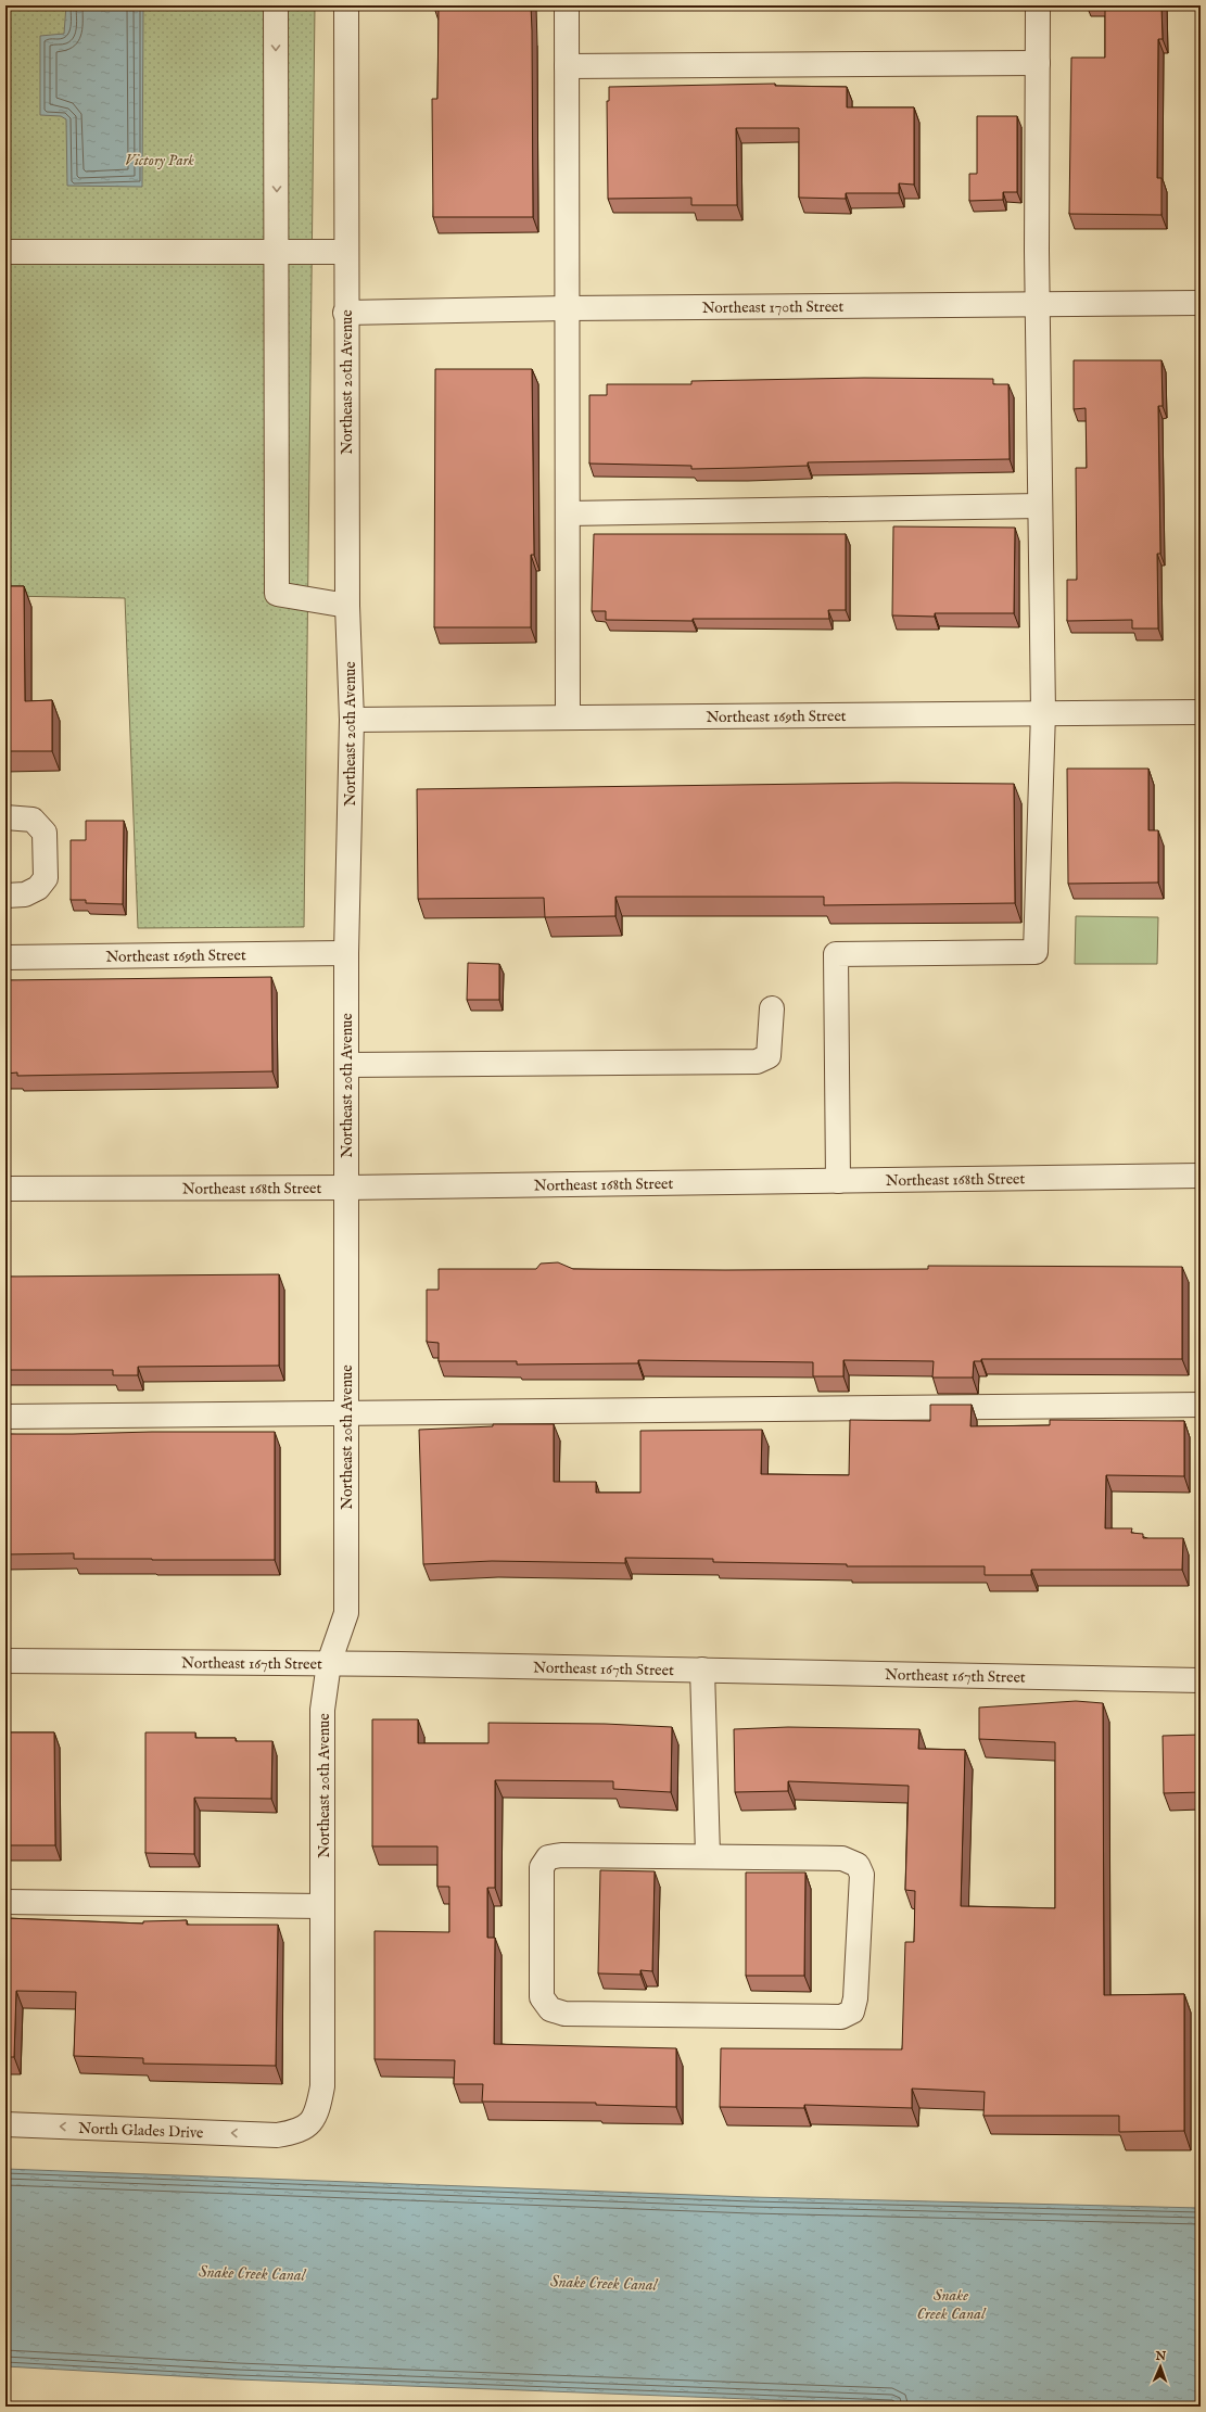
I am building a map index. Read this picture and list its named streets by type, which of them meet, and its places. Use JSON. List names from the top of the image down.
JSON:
{
  "streets": {
    "street": [
      "Northeast 170th Street",
      "Northeast 20th Avenue",
      "Northeast 169th Street",
      "Northeast 168th Street",
      "Northeast 167th Street",
      "North Glades Drive"
    ]
  },
  "crossings": [
    ["Northeast 170th Street", "Northeast 20th Avenue"],
    ["Northeast 20th Avenue", "Northeast 169th Street"],
    ["Northeast 20th Avenue", "Northeast 168th Street"],
    ["Northeast 20th Avenue", "Northeast 167th Street"],
    ["Northeast 20th Avenue", "North Glades Drive"]
  ],
  "one_way": ["North Glades Drive"],
  "water": ["Snake Creek Canal"],
  "parks": ["Victory Park"],
  "north": "top"
}
